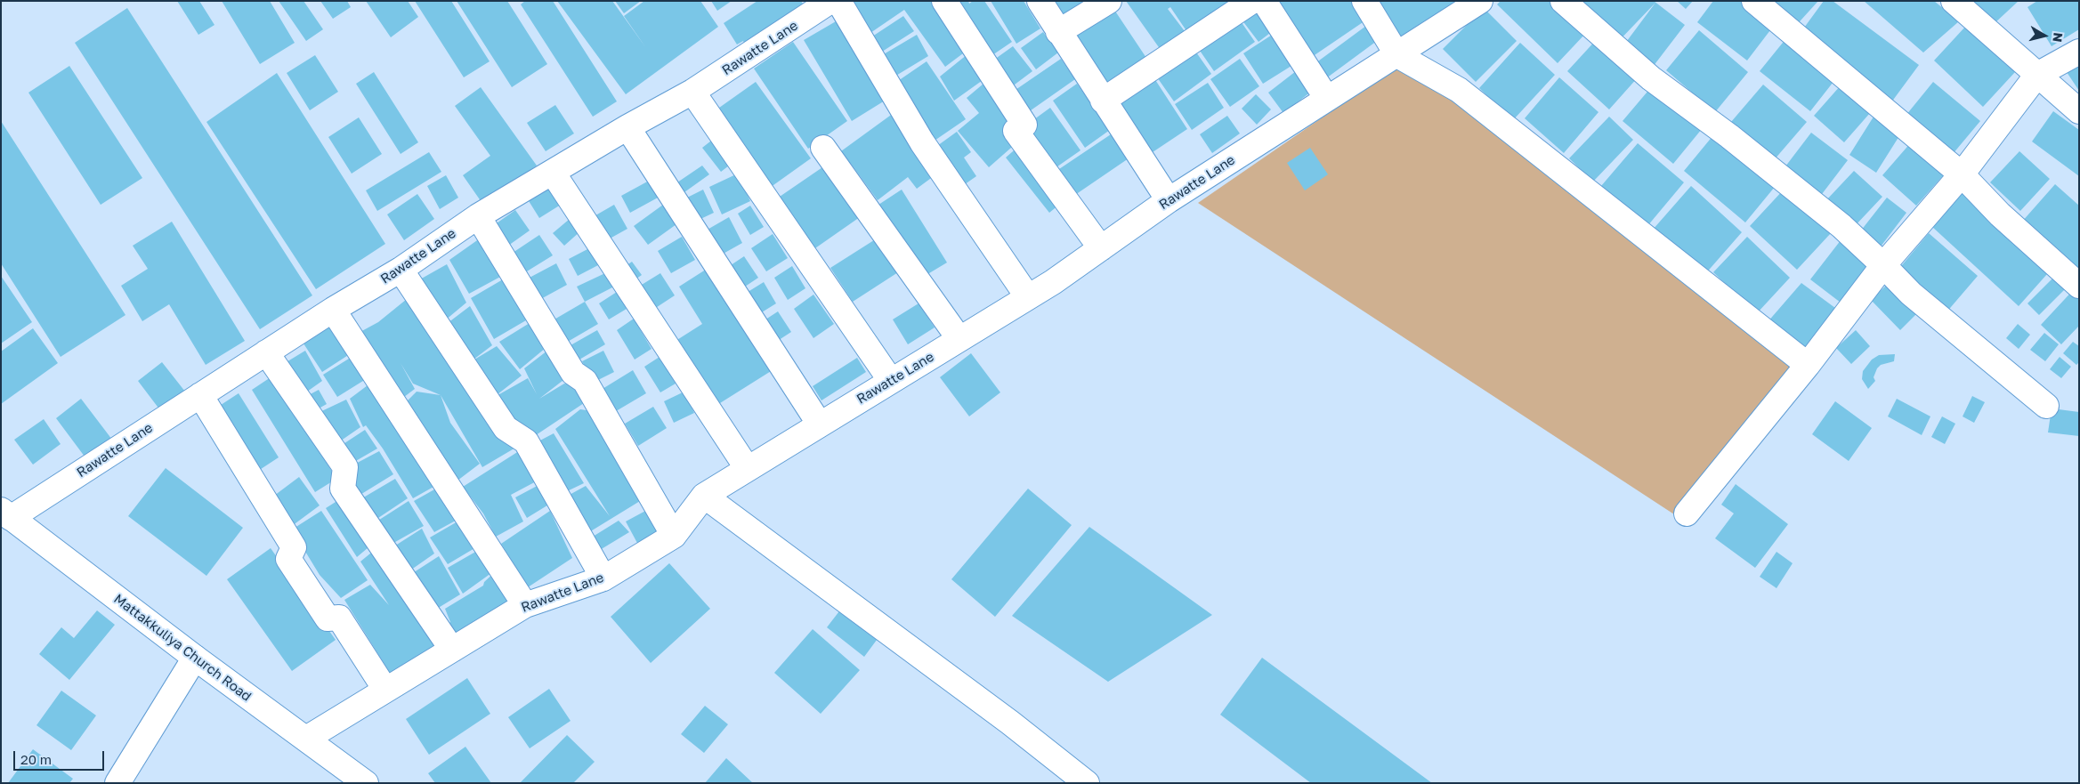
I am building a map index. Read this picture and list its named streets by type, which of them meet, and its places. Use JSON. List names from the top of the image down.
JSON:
{
  "streets": {
    "street": ["Rawatte Lane", "Mattakkuliya Church Road"]
  },
  "crossings": [
    ["Rawatte Lane", "Mattakkuliya Church Road"]
  ],
  "scale_bar": "20 m",
  "north": "right"
}
